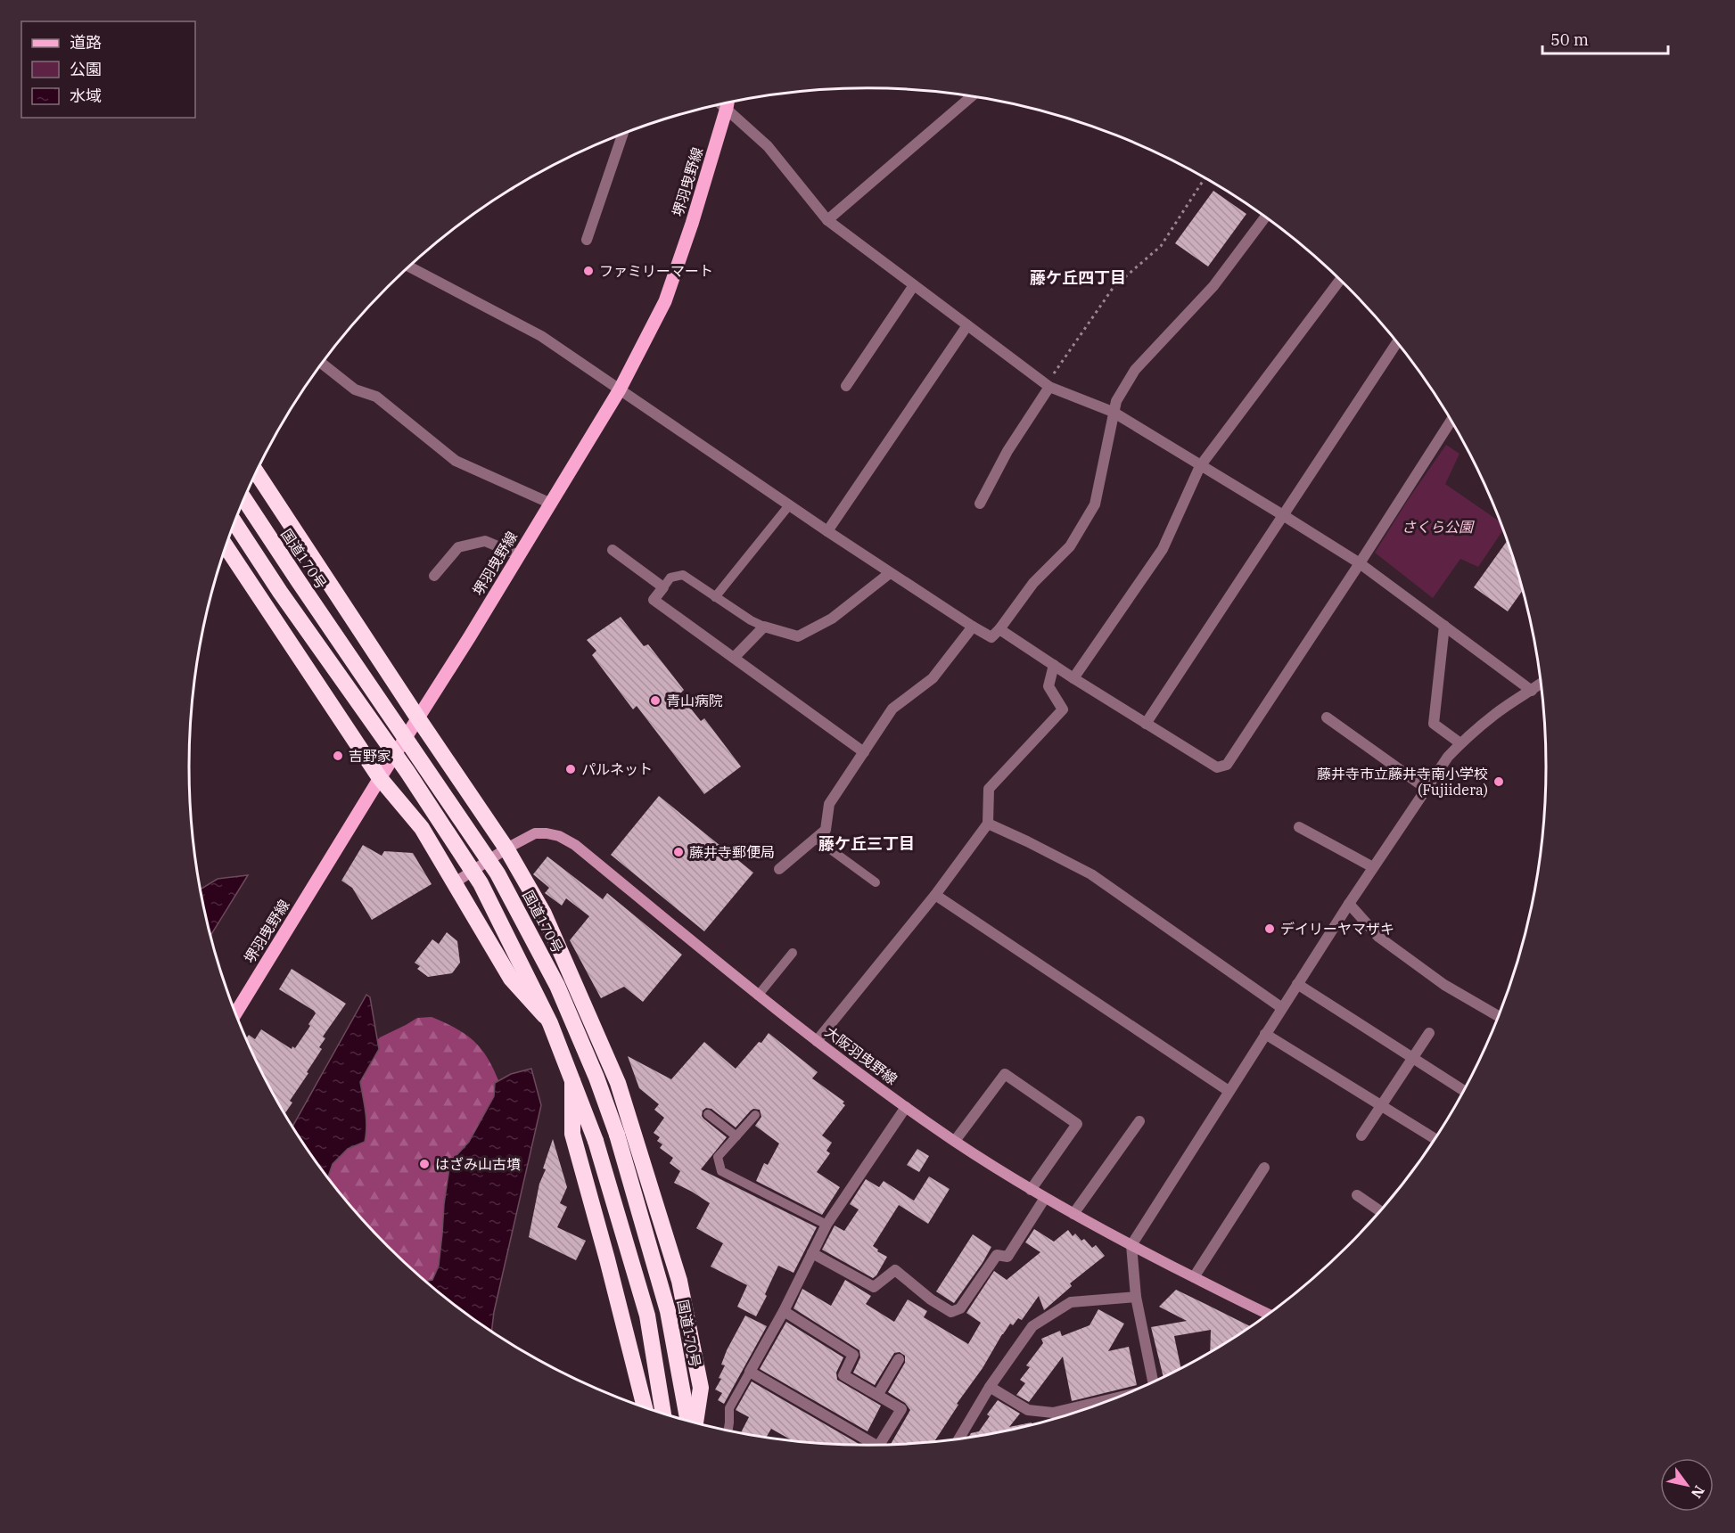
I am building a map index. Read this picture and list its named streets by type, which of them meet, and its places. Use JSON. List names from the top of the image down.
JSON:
{
  "streets": {
    "highway": ["国道170号"],
    "main road": ["堺羽曳野線", "大阪羽曳野線"]
  },
  "districts": ["藤ケ丘四丁目", "藤ケ丘三丁目"],
  "parks": ["さくら公園"],
  "places": [
    "ファミリーマート",
    "青山病院",
    "吉野家",
    "パルネット",
    "藤井寺市立藤井寺南小学校 (Fujiidera)",
    "藤井寺郵便局",
    "デイリーヤマザキ",
    "はざみ山古墳"
  ],
  "legend": ["道路", "公園", "水域"],
  "scale_bar": "50 m",
  "north": "bottom right"
}
